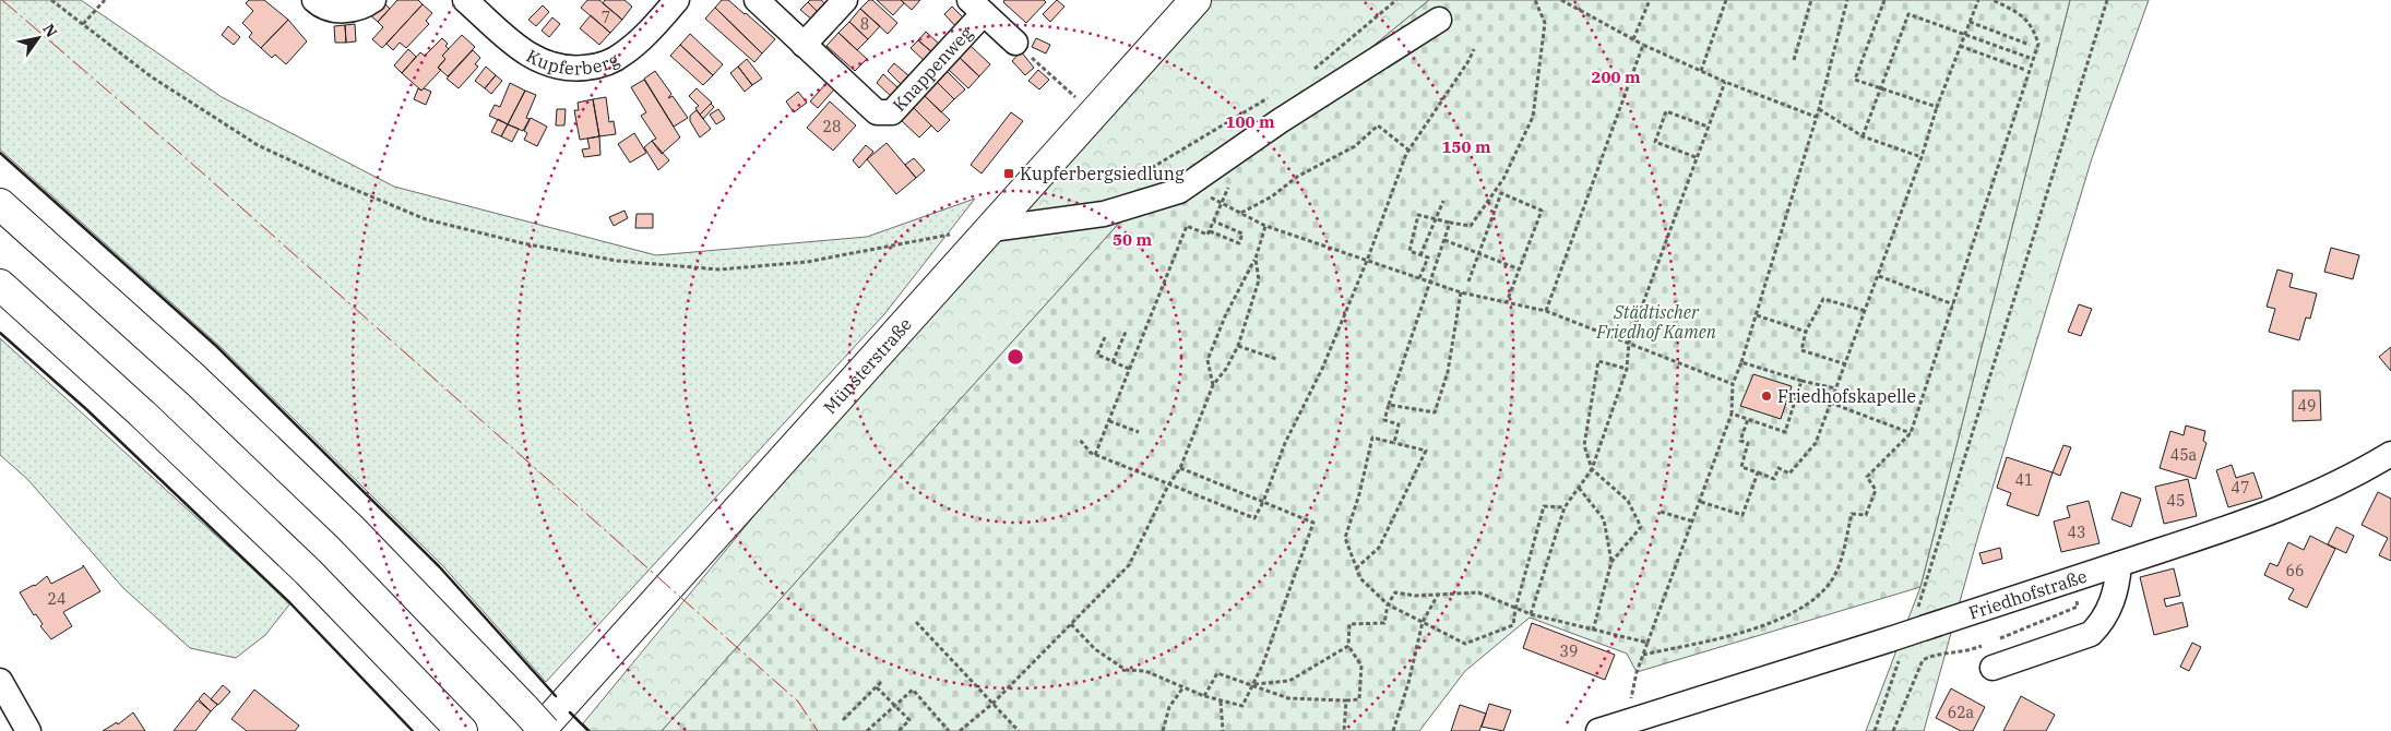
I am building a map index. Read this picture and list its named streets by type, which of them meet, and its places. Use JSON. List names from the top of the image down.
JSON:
{
  "streets": {
    "main road": ["Münsterstraße"],
    "street": ["Kupferberg", "Knappenweg", "Friedhofstraße"]
  },
  "parks": ["Städtischer Friedhof Kamen"],
  "places": {
    "transit": ["Kupferbergsiedlung"],
    "other": ["Friedhofskapelle"]
  },
  "house_numbers": [
    "7",
    "8",
    "28",
    "49",
    "45a",
    "41",
    "47",
    "45",
    "43",
    "66",
    "24",
    "39",
    "62a"
  ],
  "north": "top right",
  "rings": [
    "200 m",
    "100 m",
    "150 m",
    "50 m"
  ]
}
